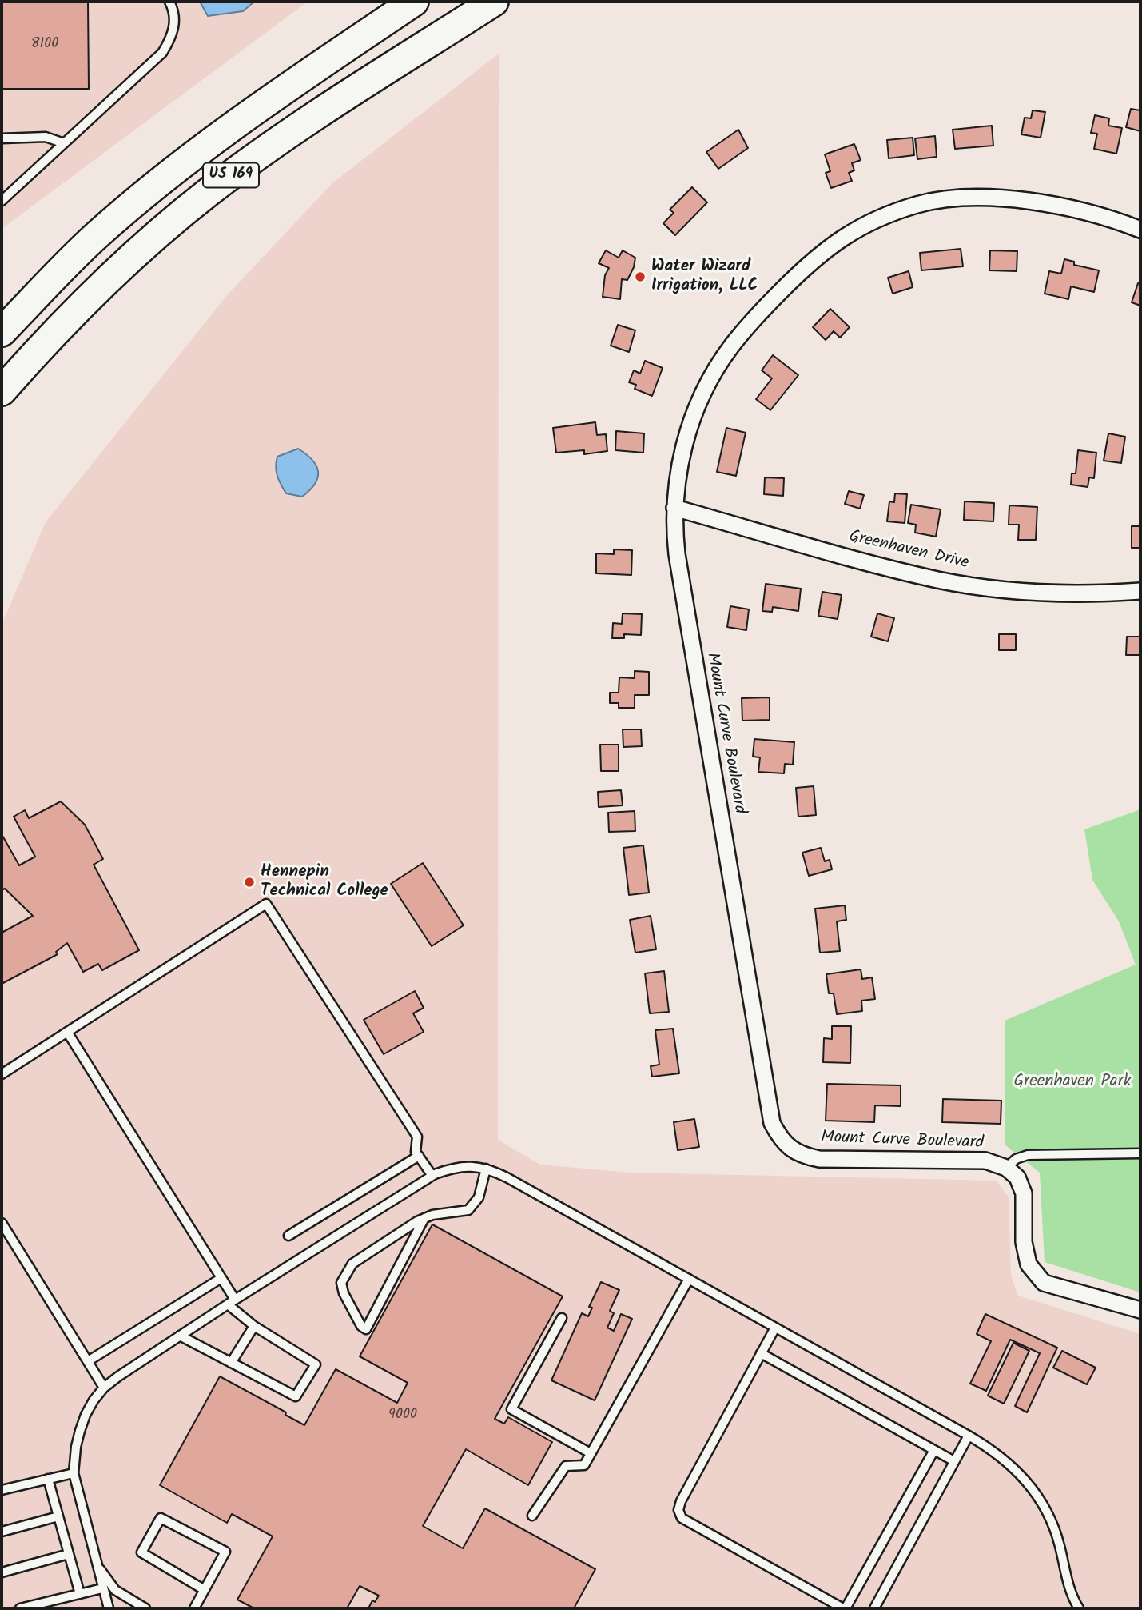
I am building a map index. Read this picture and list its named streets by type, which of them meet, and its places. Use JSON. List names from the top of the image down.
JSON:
{
  "streets": {
    "highway": ["US 169"],
    "street": ["Greenhaven Drive", "Mount Curve Boulevard"]
  },
  "crossings": [
    ["Greenhaven Drive", "Mount Curve Boulevard"]
  ],
  "parks": ["Greenhaven Park"],
  "places": ["Water Wizard Irrigation, LLC", "Hennepin Technical College"],
  "house_numbers": ["8100", "9000"]
}
